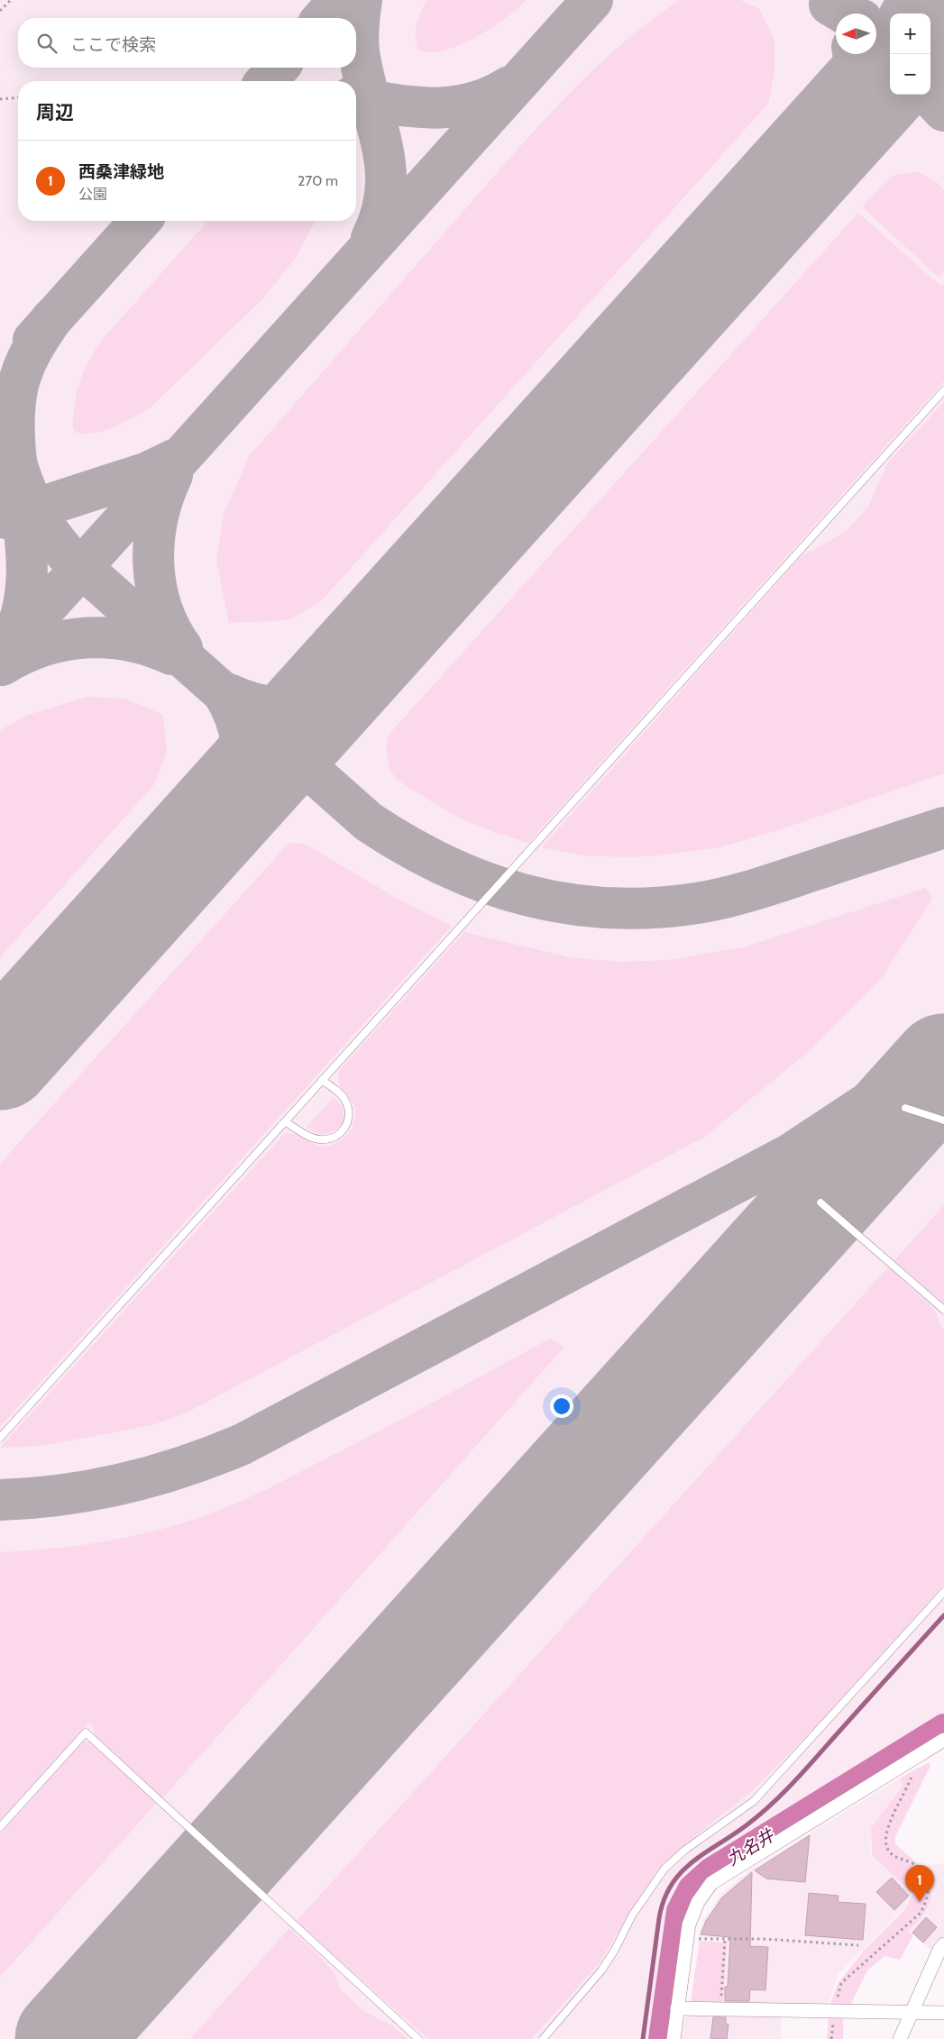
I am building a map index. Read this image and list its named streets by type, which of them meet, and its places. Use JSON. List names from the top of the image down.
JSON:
{
  "water": ["九名井"],
  "north": "left",
  "page": {
    "map_buttons": ["+", "−"],
    "search": "ここで検索",
    "heading": "周辺",
    "list": [
      {
        "mark": "1",
        "name": "西桑津緑地",
        "note": "公園",
        "value": "270 m"
      }
    ],
    "pins": "1"
  }
}
